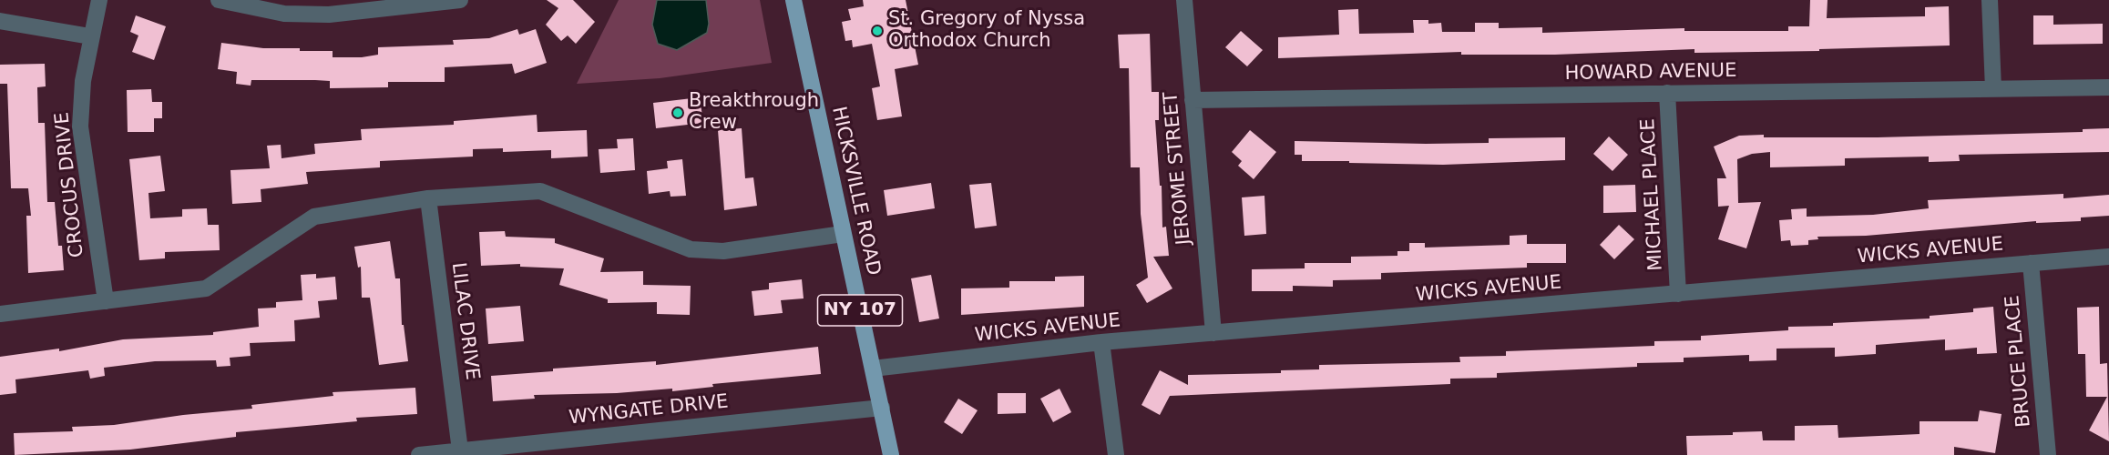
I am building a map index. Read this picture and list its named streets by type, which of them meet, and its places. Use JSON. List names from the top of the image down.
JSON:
{
  "streets": {
    "main road": ["HICKSVILLE ROAD", "NY 107"],
    "street": [
      "HOWARD AVENUE",
      "JEROME STREET",
      "CROCUS DRIVE",
      "MICHAEL PLACE",
      "WICKS AVENUE",
      "LILAC DRIVE",
      "BRUCE PLACE",
      "WYNGATE DRIVE"
    ]
  },
  "crossings": [
    ["HOWARD AVENUE", "JEROME STREET"],
    ["HOWARD AVENUE", "MICHAEL PLACE"],
    ["JEROME STREET", "WICKS AVENUE"],
    ["HICKSVILLE ROAD", "WICKS AVENUE"],
    ["HICKSVILLE ROAD", "WYNGATE DRIVE"],
    ["MICHAEL PLACE", "WICKS AVENUE"],
    ["WICKS AVENUE", "BRUCE PLACE"],
    ["LILAC DRIVE", "WYNGATE DRIVE"]
  ],
  "places": ["St. Gregory of Nyssa Orthodox Church", "Breakthrough Crew"]
}
